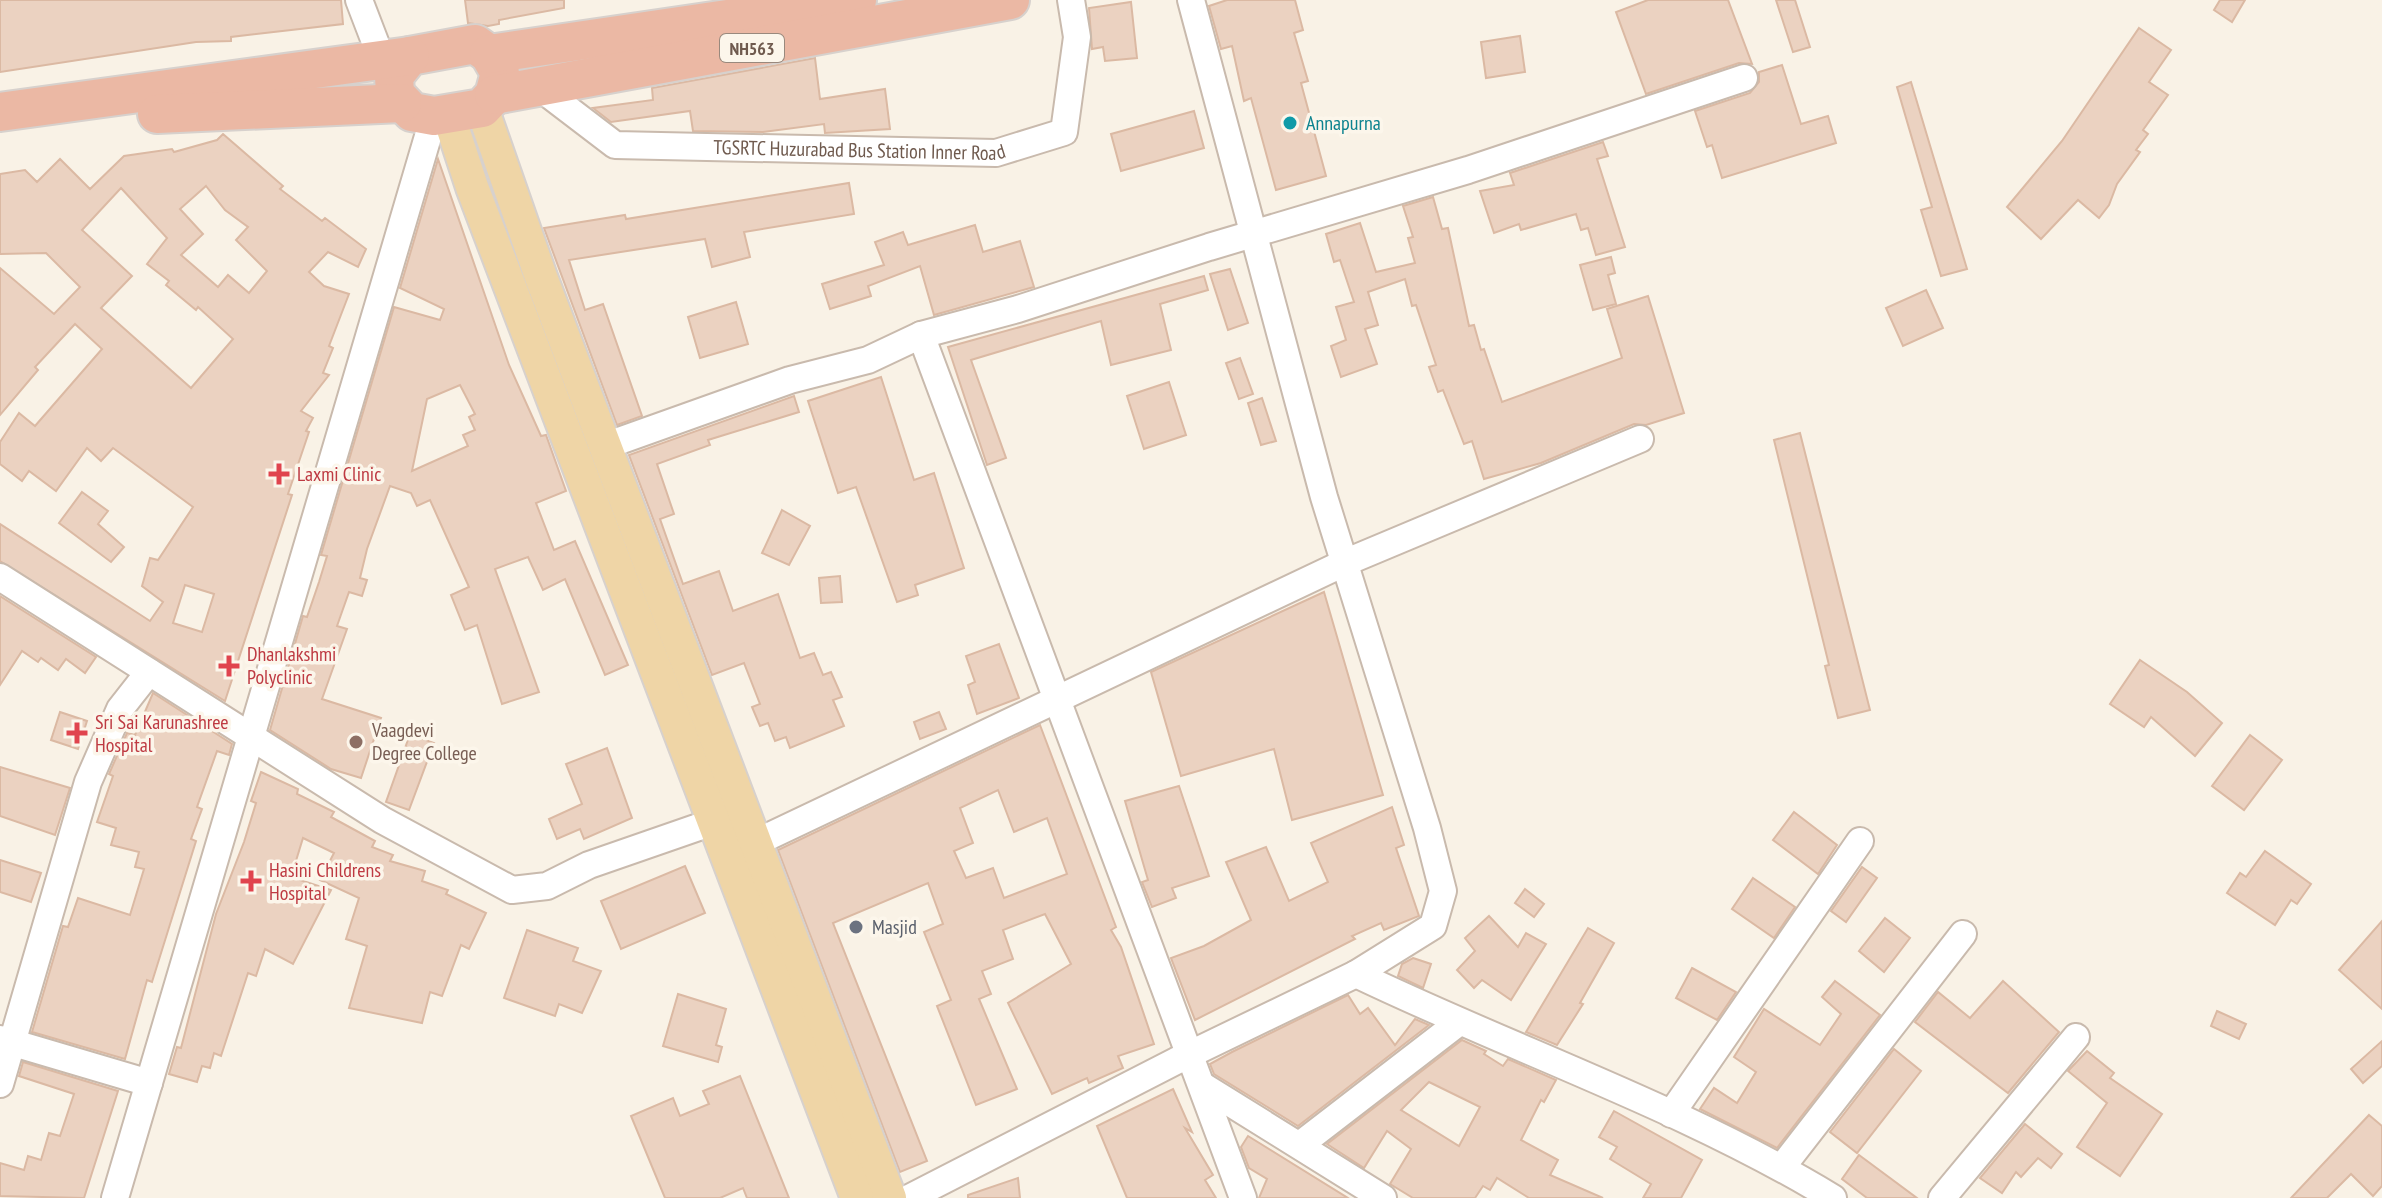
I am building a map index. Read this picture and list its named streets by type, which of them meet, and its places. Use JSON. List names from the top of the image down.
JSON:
{
  "streets": {
    "highway": ["NH563"],
    "street": ["TGSRTC Huzurabad Bus Station Inner Road"]
  },
  "crossings": [
    ["NH563", "TGSRTC Huzurabad Bus Station Inner Road"]
  ],
  "places": {
    "other": ["Annapurna", "Vaagdevi Degree College", "Masjid"],
    "health": [
      "Laxmi Clinic",
      "Dhanlakshmi Polyclinic",
      "Sri Sai Karunashree Hospital",
      "Hasini Childrens Hospital"
    ]
  }
}
